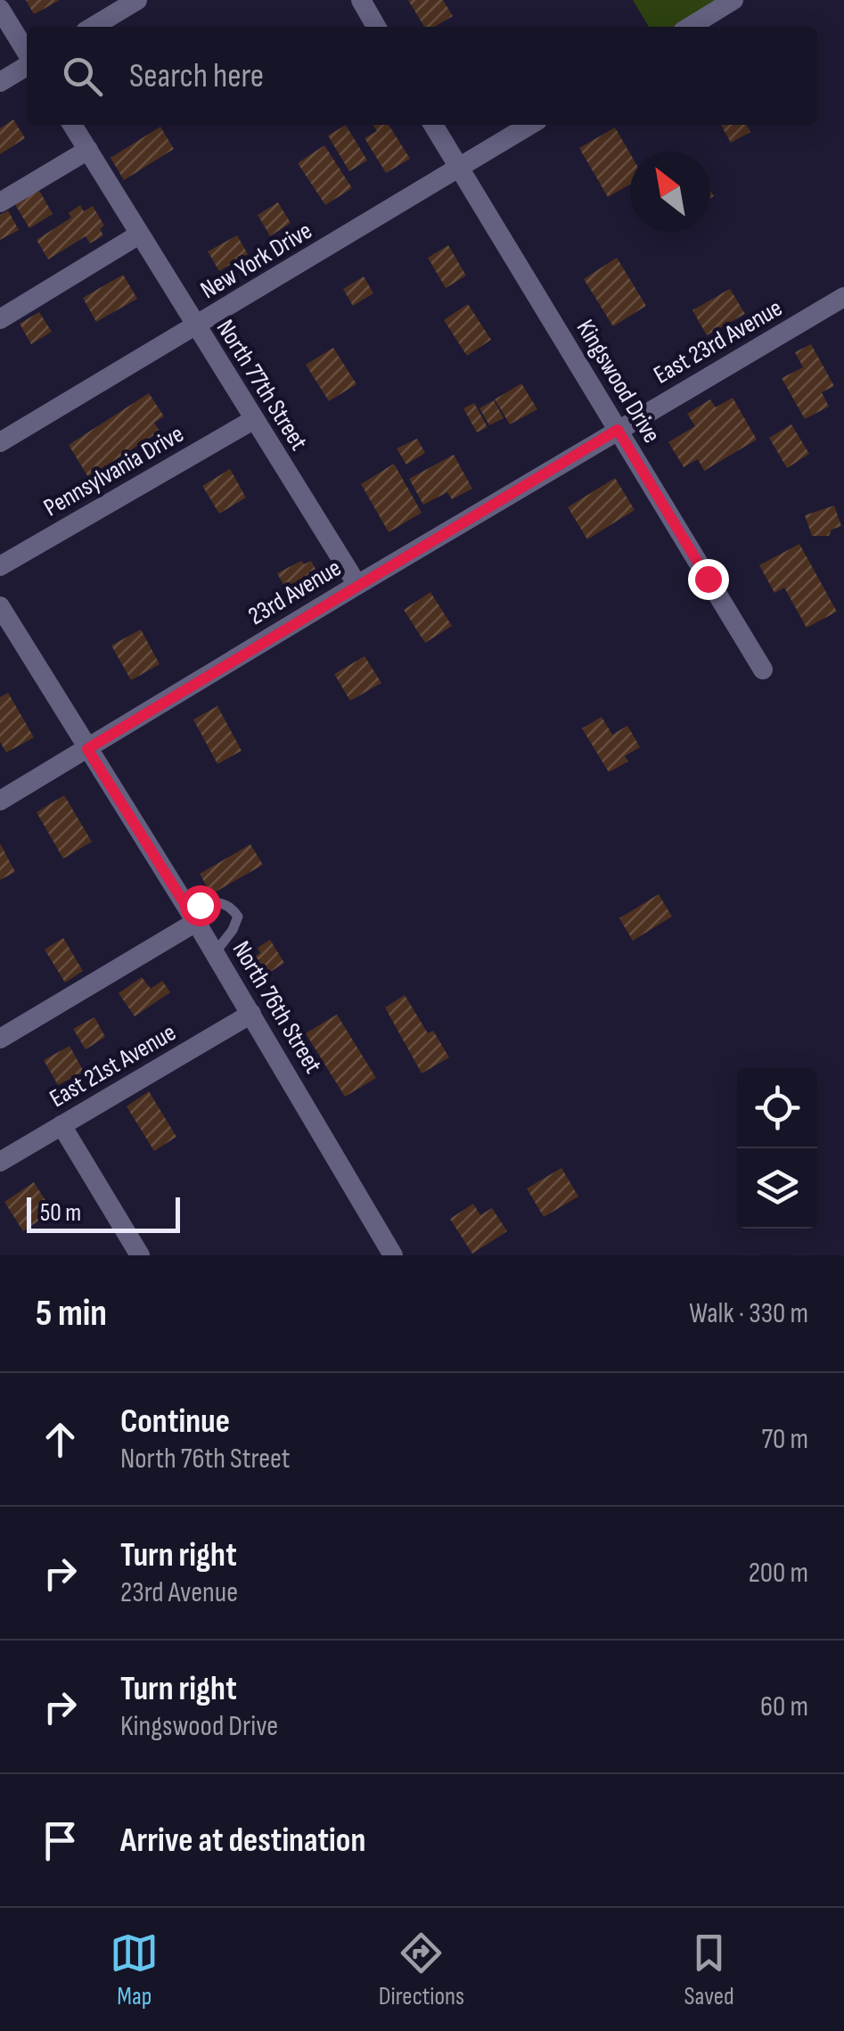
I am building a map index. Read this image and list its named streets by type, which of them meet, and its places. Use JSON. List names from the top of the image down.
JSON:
{
  "streets": {
    "street": [
      "New York Drive",
      "East 23rd Avenue",
      "Kingswood Drive",
      "North 77th Street",
      "Pennsylvania Drive",
      "23rd Avenue",
      "North 76th Street",
      "East 21st Avenue"
    ]
  },
  "crossings": [
    ["New York Drive", "Kingswood Drive"],
    ["New York Drive", "North 77th Street"],
    ["East 23rd Avenue", "Kingswood Drive"],
    ["East 23rd Avenue", "23rd Avenue"],
    ["Kingswood Drive", "23rd Avenue"],
    ["North 77th Street", "Pennsylvania Drive"],
    ["North 77th Street", "23rd Avenue"],
    ["23rd Avenue", "North 76th Street"],
    ["North 76th Street", "East 21st Avenue"]
  ],
  "scale_bar": "50 m",
  "north": "top left",
  "page": {
    "search": "Search here",
    "scale": "50 m",
    "heading": ["5 min", "Walk · 330 m"],
    "list": [
      ["Continue", "North 76th Street", "70 m"],
      ["Turn right", "23rd Avenue", "200 m"],
      ["Turn right", "Kingswood Drive", "60 m"],
      "Arrive at destination"
    ],
    "nav": ["Map", "Directions", "Saved"]
  }
}
